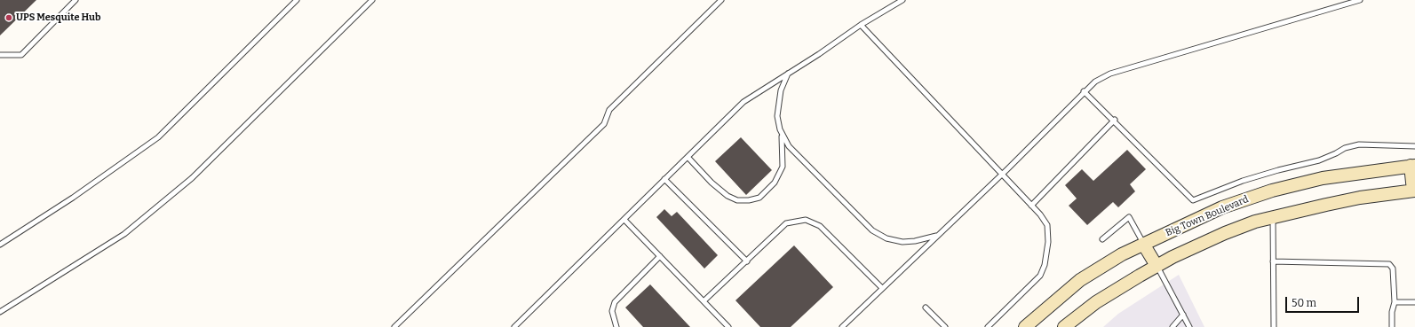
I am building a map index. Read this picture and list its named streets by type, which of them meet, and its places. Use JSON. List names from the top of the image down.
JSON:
{
  "streets": {
    "main road": ["Big Town Boulevard"]
  },
  "places": ["UPS Mesquite Hub"],
  "scale_bar": "50 m"
}
